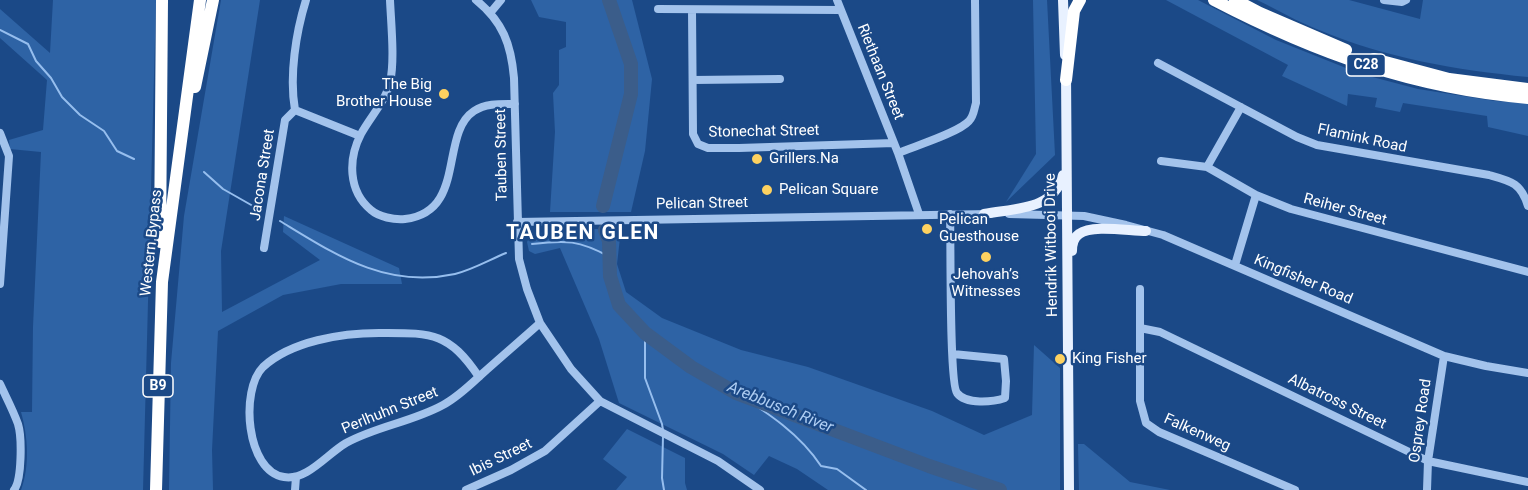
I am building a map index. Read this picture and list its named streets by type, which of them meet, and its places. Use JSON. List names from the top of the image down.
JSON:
{
  "streets": {
    "highway": ["C28", "Western Bypass", "B9"],
    "main road": ["Hendrik Witbooi Drive"],
    "street": [
      "Riethaan Street",
      "Stonechat Street",
      "Flamink Road",
      "Tauben Street",
      "Jacona Street",
      "Pelican Street",
      "Reiher Street",
      "Kingfisher Road",
      "Albatross Street",
      "Perlhuhn Street",
      "Osprey Road",
      "Falkenweg",
      "Ibis Street"
    ]
  },
  "crossings": [
    ["Riethaan Street", "Stonechat Street"],
    ["Riethaan Street", "Pelican Street"],
    ["Tauben Street", "Pelican Street"],
    ["Tauben Street", "Perlhuhn Street"],
    ["Tauben Street", "Ibis Street"],
    ["Pelican Street", "Hendrik Witbooi Drive"],
    ["Pelican Street", "Kingfisher Road"],
    ["Hendrik Witbooi Drive", "Kingfisher Road"],
    ["Kingfisher Road", "Osprey Road"],
    ["Albatross Street", "Osprey Road"],
    ["Albatross Street", "Falkenweg"]
  ],
  "districts": ["TAUBEN GLEN"],
  "water": ["Arebbusch River"],
  "places": [
    "The Big Brother House",
    "Grillers.Na",
    "Pelican Square",
    "Pelican Guesthouse",
    "Jehovah’s Witnesses",
    "King Fisher"
  ]
}
